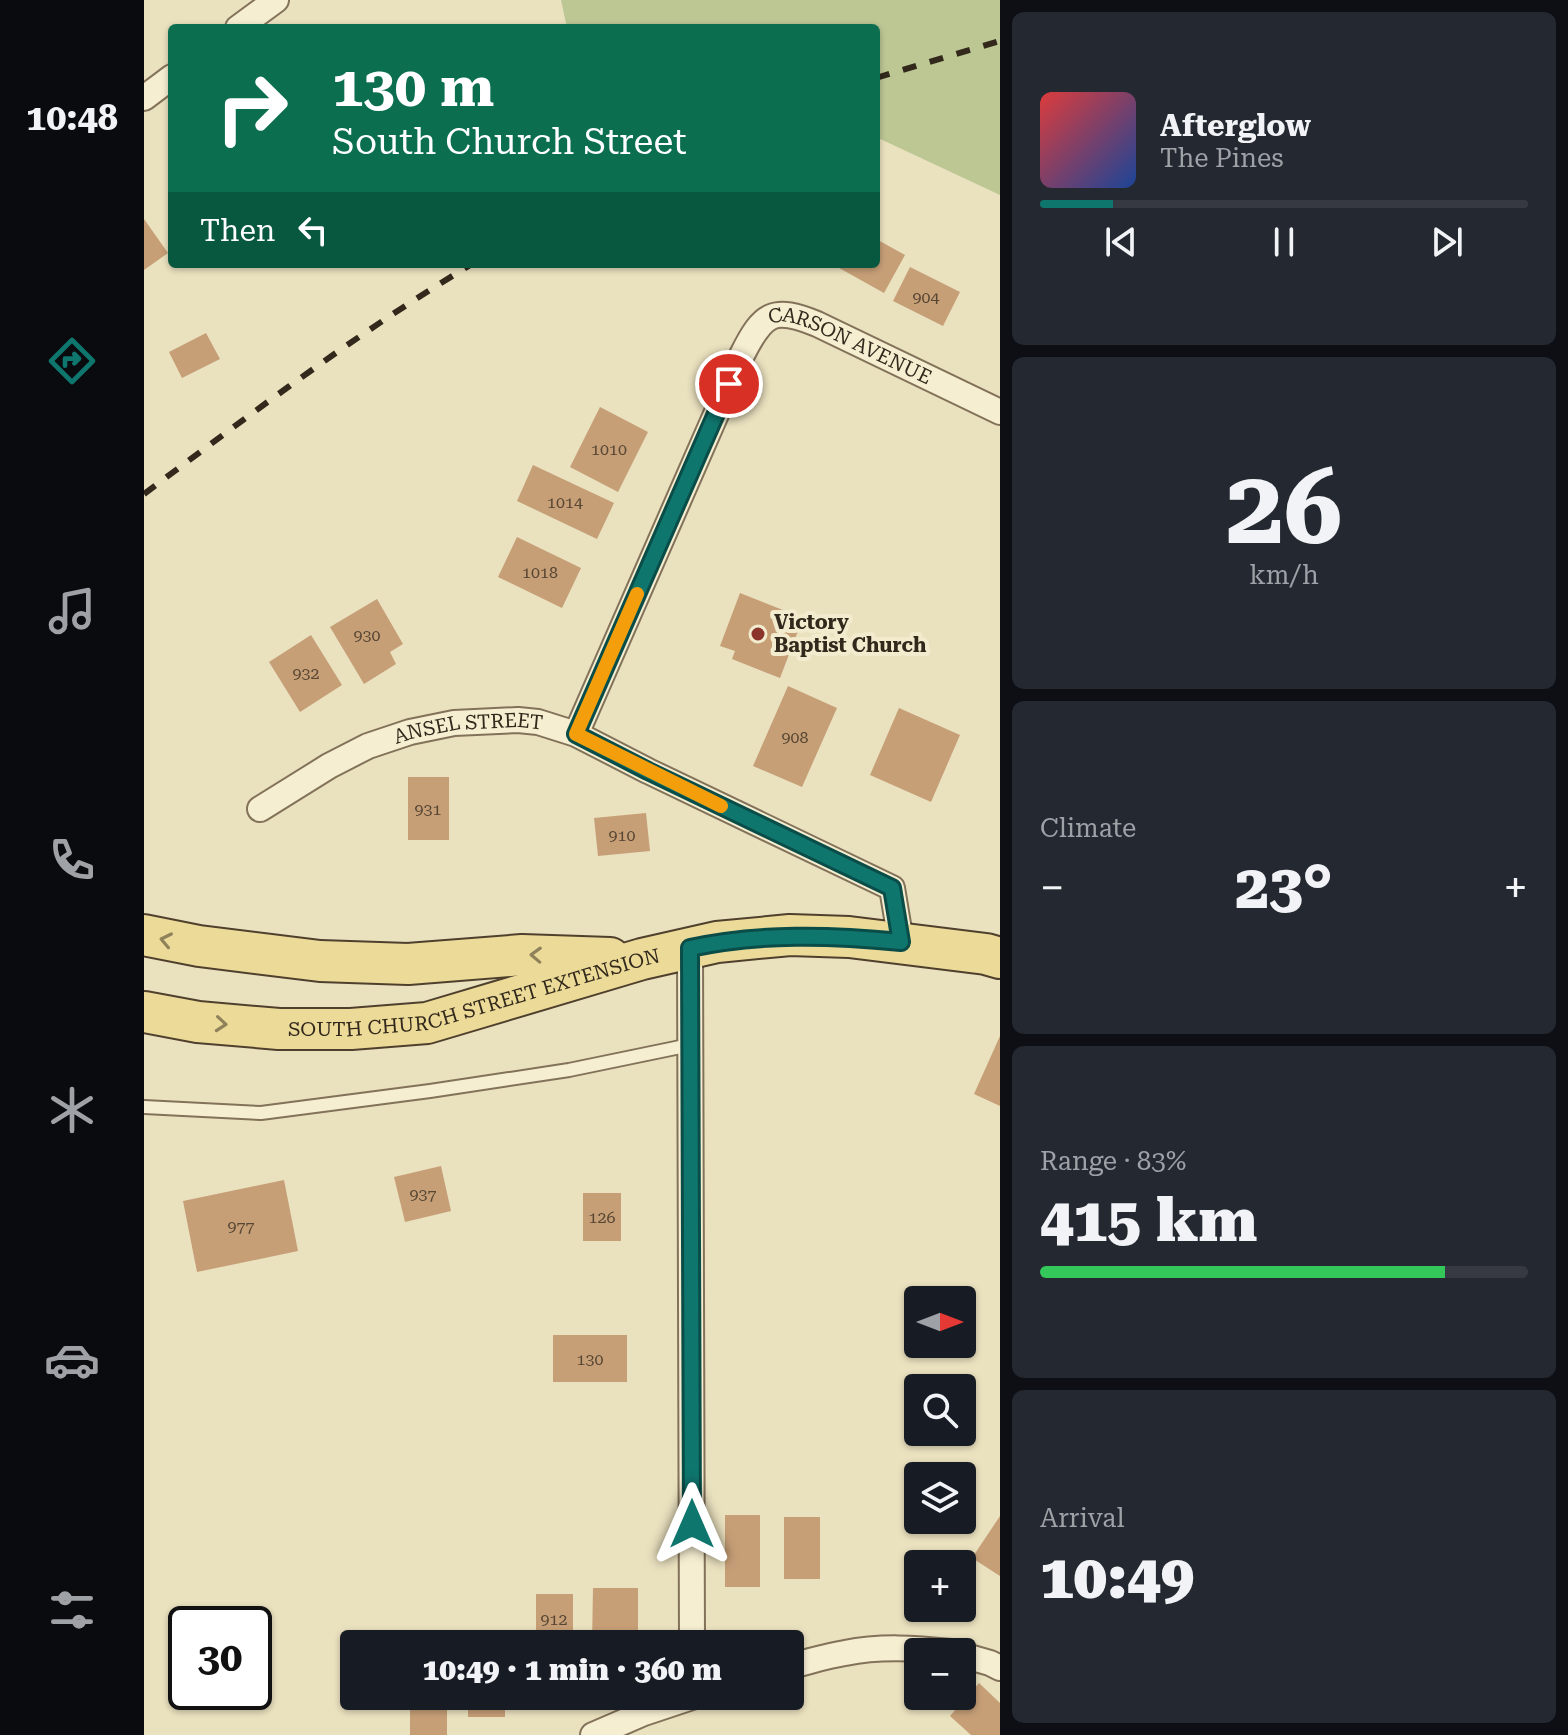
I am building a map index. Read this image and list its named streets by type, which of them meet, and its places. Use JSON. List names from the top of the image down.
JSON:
{
  "streets": {
    "main road": ["SOUTH CHURCH STREET EXTENSION"],
    "street": ["CARSON AVENUE", "ANSEL STREET"]
  },
  "crossings": [
    ["CARSON AVENUE", "ANSEL STREET"]
  ],
  "places": ["Victory Baptist Church"],
  "house_numbers": [
    "904",
    "1010",
    "1014",
    "1018",
    "930",
    "932",
    "908",
    "931",
    "910",
    "937",
    "126",
    "977",
    "130",
    "912"
  ],
  "north": "right",
  "page": {
    "tabs": "10:48",
    "turn": ["130 m", "South Church Street"],
    "song": ["Afterglow", "The Pines"],
    "then": "Then",
    "tile": [
      ["26", "km/h"],
      "Climate",
      ["Range · 83%", "415 km"],
      ["Arrival", "10:49"]
    ],
    "heat": ["−", "23°", "+"],
    "map_buttons": ["+", "−"],
    "limit": "30",
    "trip": "10:49 · 1 min · 360 m"
  }
}
